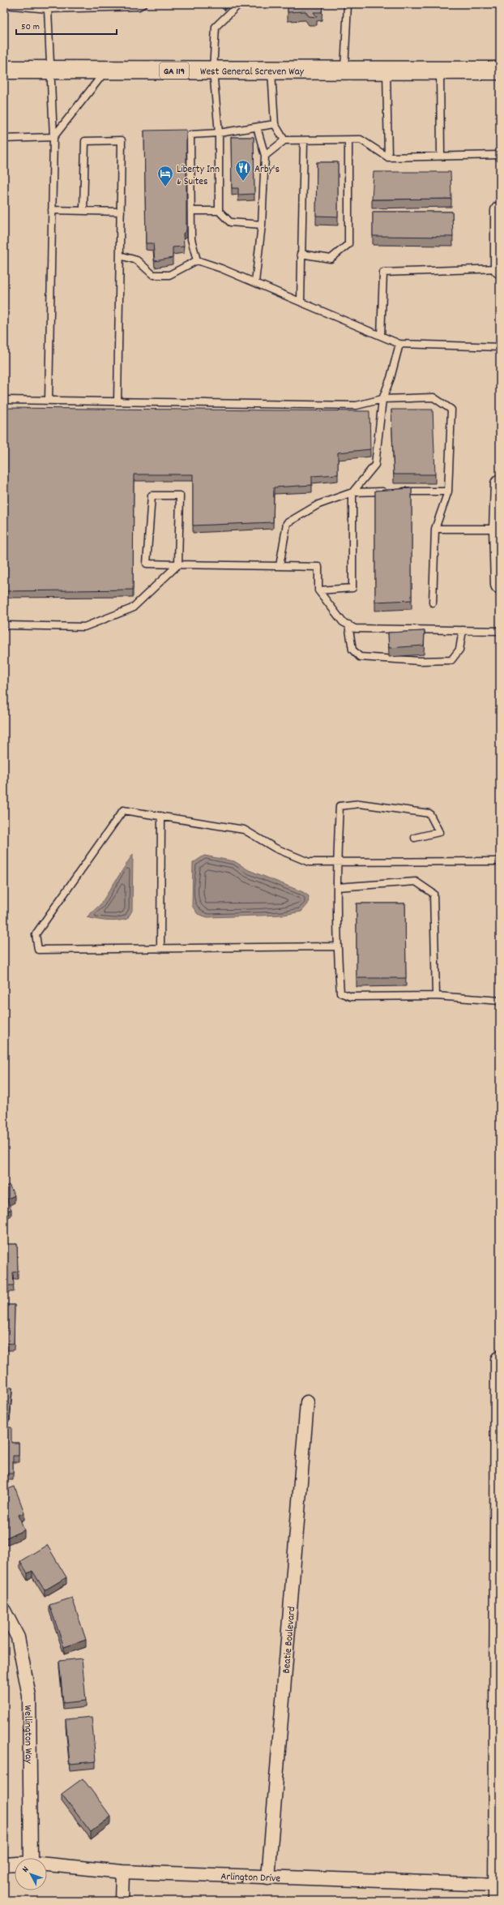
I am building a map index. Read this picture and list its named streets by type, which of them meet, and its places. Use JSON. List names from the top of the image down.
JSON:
{
  "streets": {
    "main road": ["GA 119", "West General Screven Way"],
    "street": ["Beatie Boulevard", "Wellington Way", "Arlington Drive"]
  },
  "crossings": [
    ["Beatie Boulevard", "Arlington Drive"]
  ],
  "places": {
    "restaurant": ["Arby's"],
    "hotel": ["Liberty Inn & Suites"]
  },
  "scale_bar": "50 m",
  "north": "top left"
}
